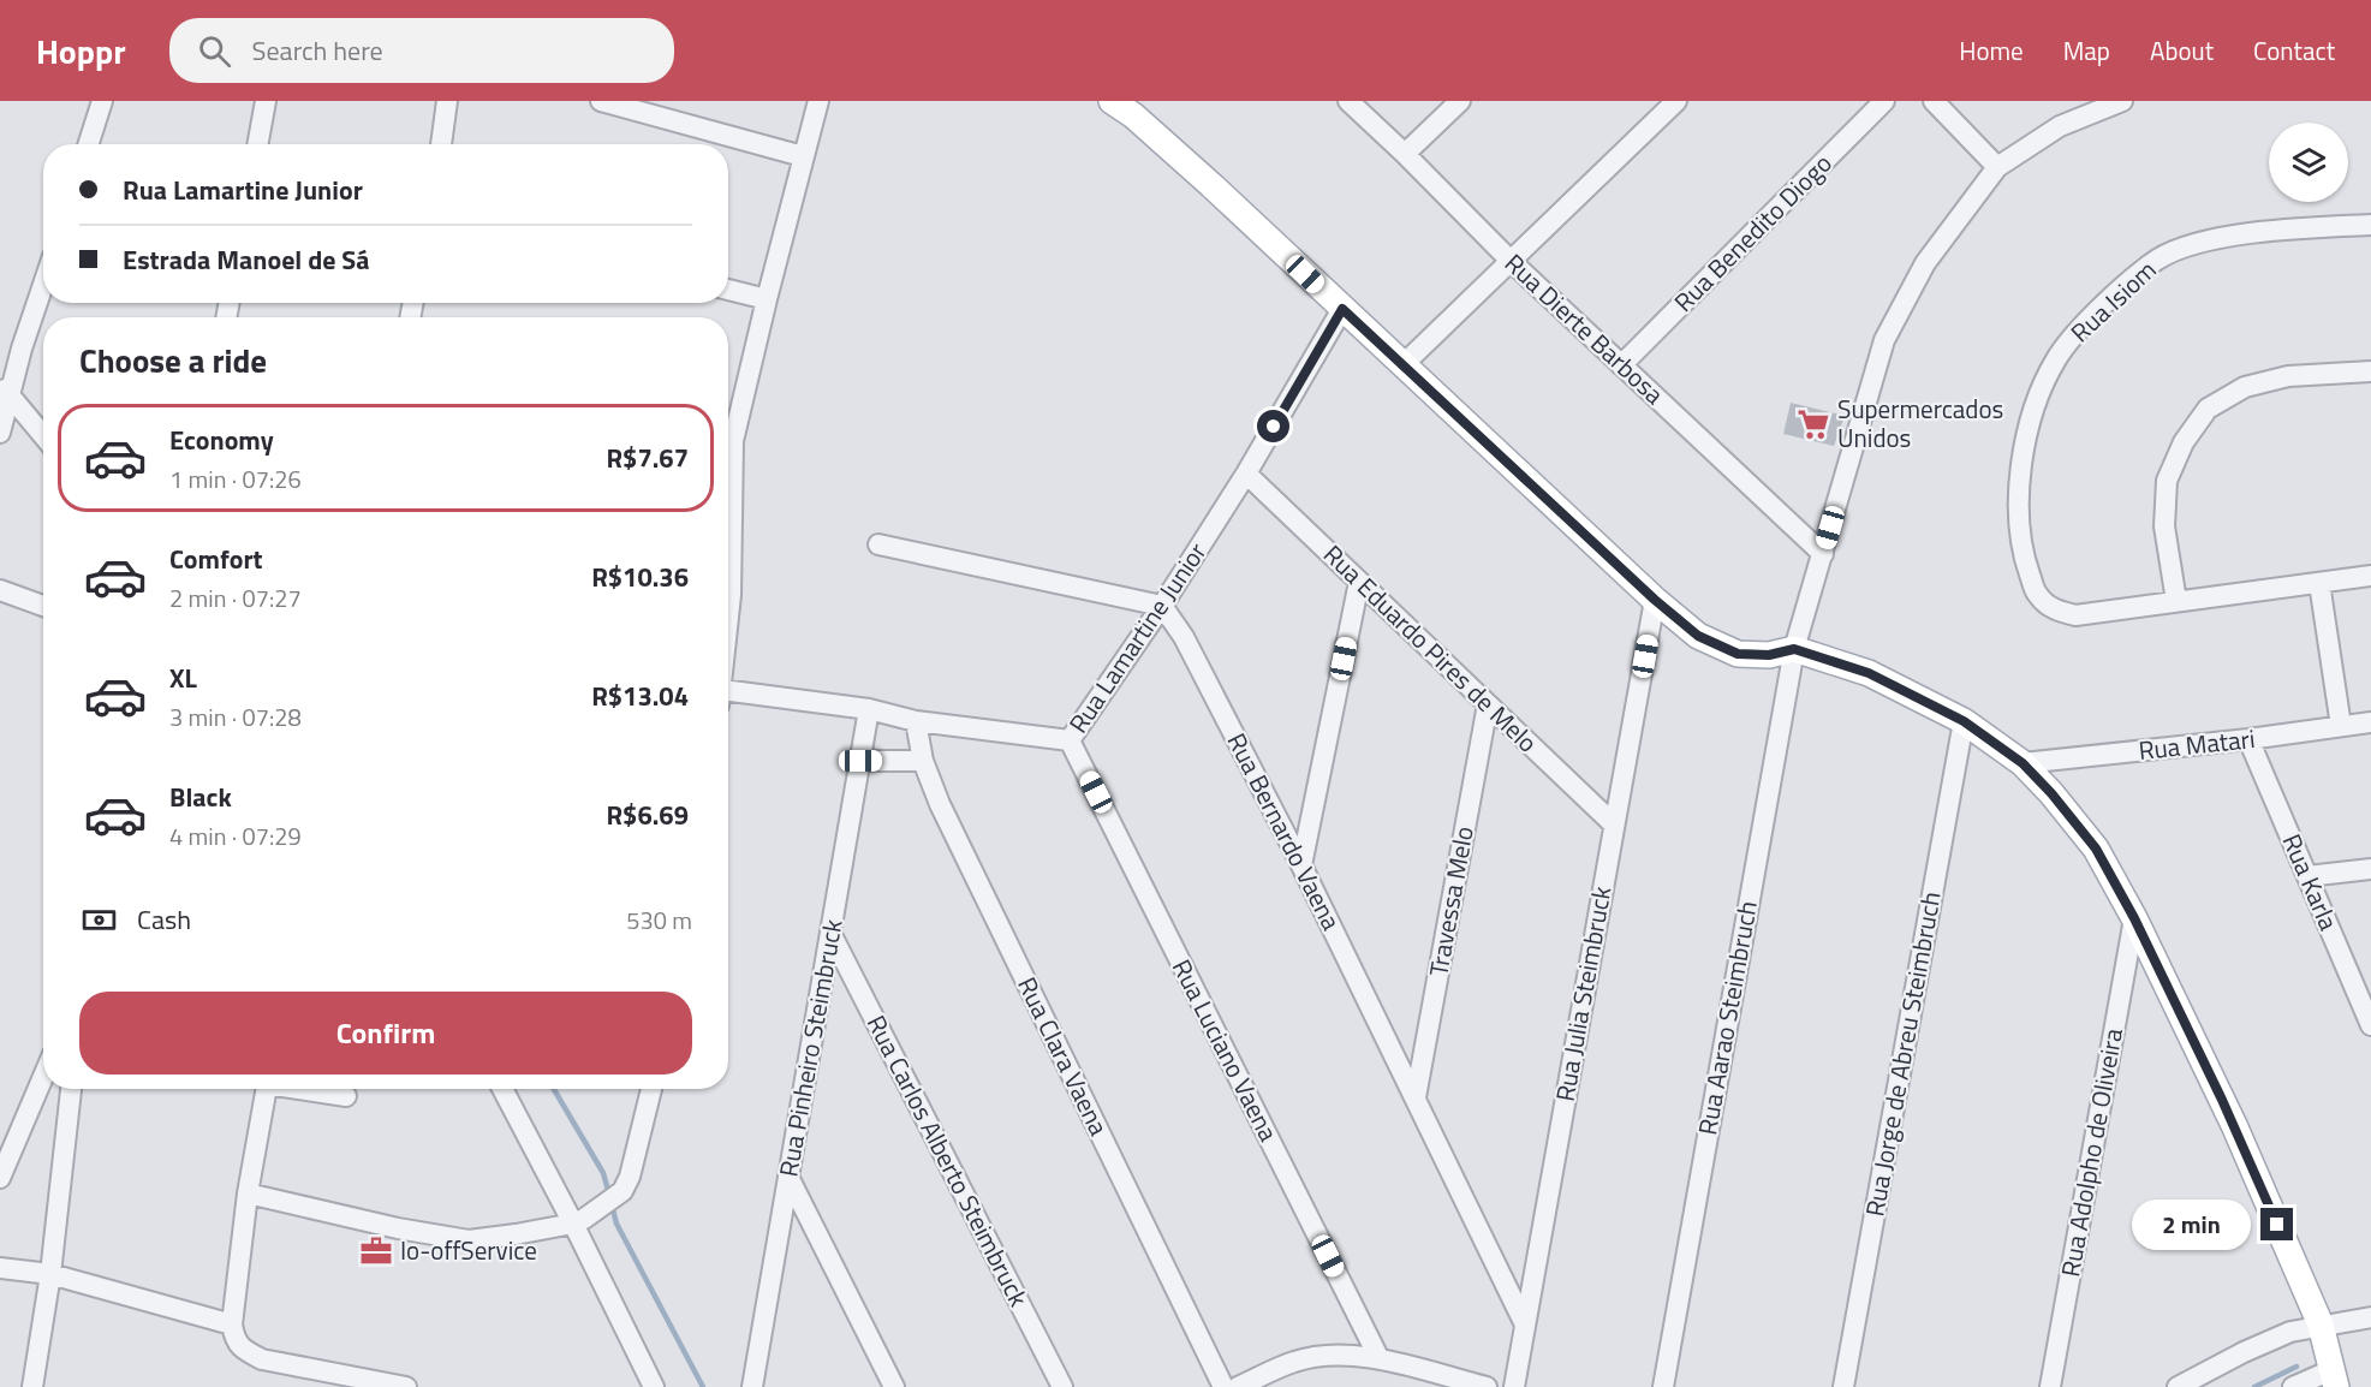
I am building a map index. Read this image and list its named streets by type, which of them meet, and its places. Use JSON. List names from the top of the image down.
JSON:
{
  "streets": {
    "street": [
      "Rua Benedito Diogo",
      "Rua Isiom",
      "Rua Dierte Barbosa",
      "Rua Lamartine Junior",
      "Rua Eduardo Pires de Melo",
      "Rua Matari",
      "Rua Bernardo Vaena",
      "Rua Karla",
      "Travessa Melo",
      "Rua Julia Steimbruck",
      "Rua Aarao Steimbruch",
      "Rua Pinheiro Steimbruck",
      "Rua Luciano Vaena",
      "Rua Jorge de Abreu Steimbruch",
      "Rua Clara Vaena",
      "Rua Adolpho de Oliveira",
      "Rua Carlos Alberto Steimbruck"
    ]
  },
  "crossings": [
    ["Rua Benedito Diogo", "Rua Dierte Barbosa"],
    ["Rua Dierte Barbosa", "Rua Aarao Steimbruch"],
    ["Rua Lamartine Junior", "Rua Eduardo Pires de Melo"],
    ["Rua Lamartine Junior", "Rua Bernardo Vaena"],
    ["Rua Lamartine Junior", "Rua Pinheiro Steimbruck"],
    ["Rua Lamartine Junior", "Rua Luciano Vaena"],
    ["Rua Lamartine Junior", "Rua Clara Vaena"],
    ["Rua Eduardo Pires de Melo", "Travessa Melo"],
    ["Rua Eduardo Pires de Melo", "Rua Julia Steimbruck"],
    ["Rua Matari", "Rua Karla"],
    ["Rua Bernardo Vaena", "Travessa Melo"],
    ["Rua Bernardo Vaena", "Rua Julia Steimbruck"],
    ["Rua Pinheiro Steimbruck", "Rua Carlos Alberto Steimbruck"]
  ],
  "places": {
    "supermarket": ["Supermercados Unidos"],
    "office": ["Io-offService"]
  },
  "page": {
    "header": "Hoppr",
    "search": "Search here",
    "nav": [
      "Home",
      "Map",
      "About",
      "Contact"
    ],
    "banner": ["Rua Lamartine Junior", "Estrada Manoel de Sá"],
    "heading": "Choose a ride",
    "list": [
      {
        "name": "Economy",
        "note": "1 min · 07:26",
        "value": "R$7.67"
      },
      {
        "name": "Comfort",
        "note": "2 min · 07:27",
        "value": "R$10.36"
      },
      {
        "name": "XL",
        "note": "3 min · 07:28",
        "value": "R$13.04"
      },
      {
        "name": "Black",
        "note": "4 min · 07:29",
        "value": "R$6.69"
      }
    ],
    "pay": ["Cash", "530 m"],
    "buttons": "Confirm",
    "bubble": "2 min"
  }
}
